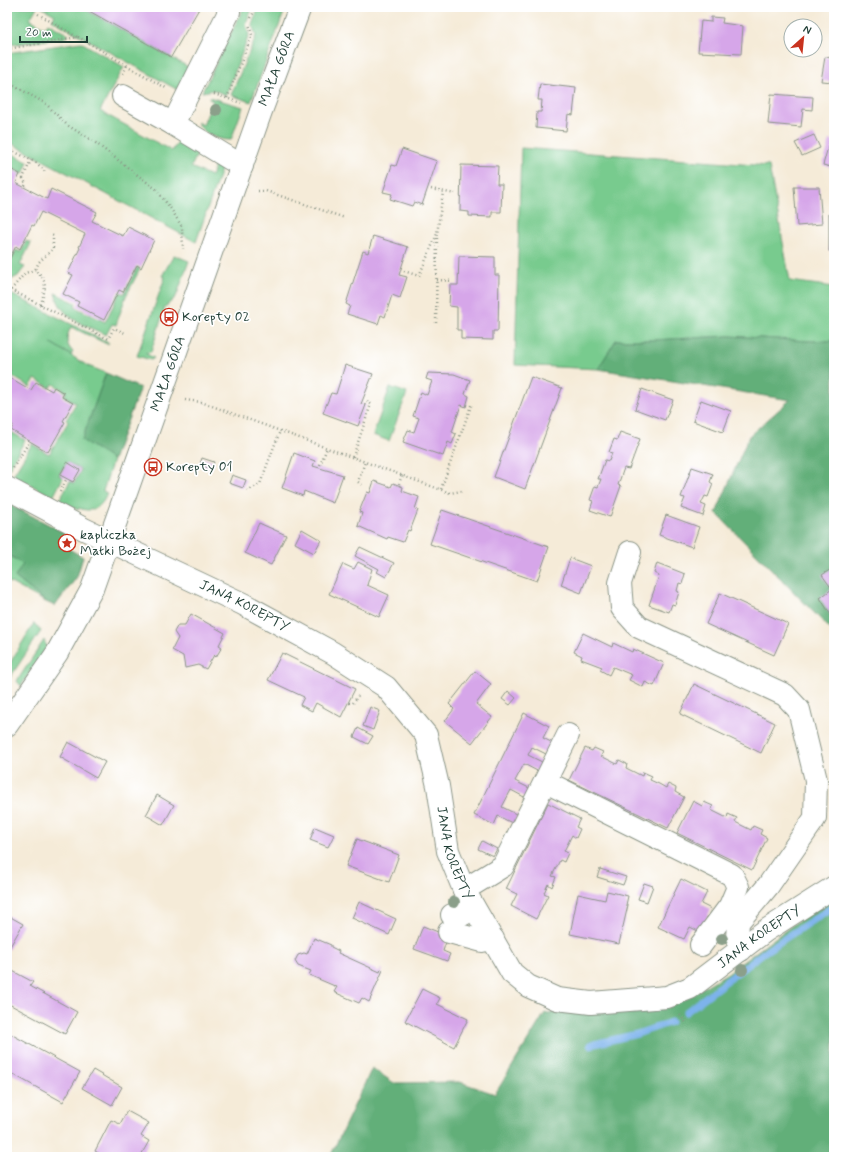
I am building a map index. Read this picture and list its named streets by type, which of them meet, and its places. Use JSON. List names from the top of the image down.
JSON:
{
  "streets": {
    "street": ["MAŁA GÓRA", "JANA KOREPTY"]
  },
  "crossings": [
    ["MAŁA GÓRA", "JANA KOREPTY"]
  ],
  "places": {
    "bus stop": ["Korepty 02", "Korepty 01"],
    "place": ["kapliczka Matki Bożej"]
  },
  "scale_bar": "20 m",
  "north": "top right"
}
